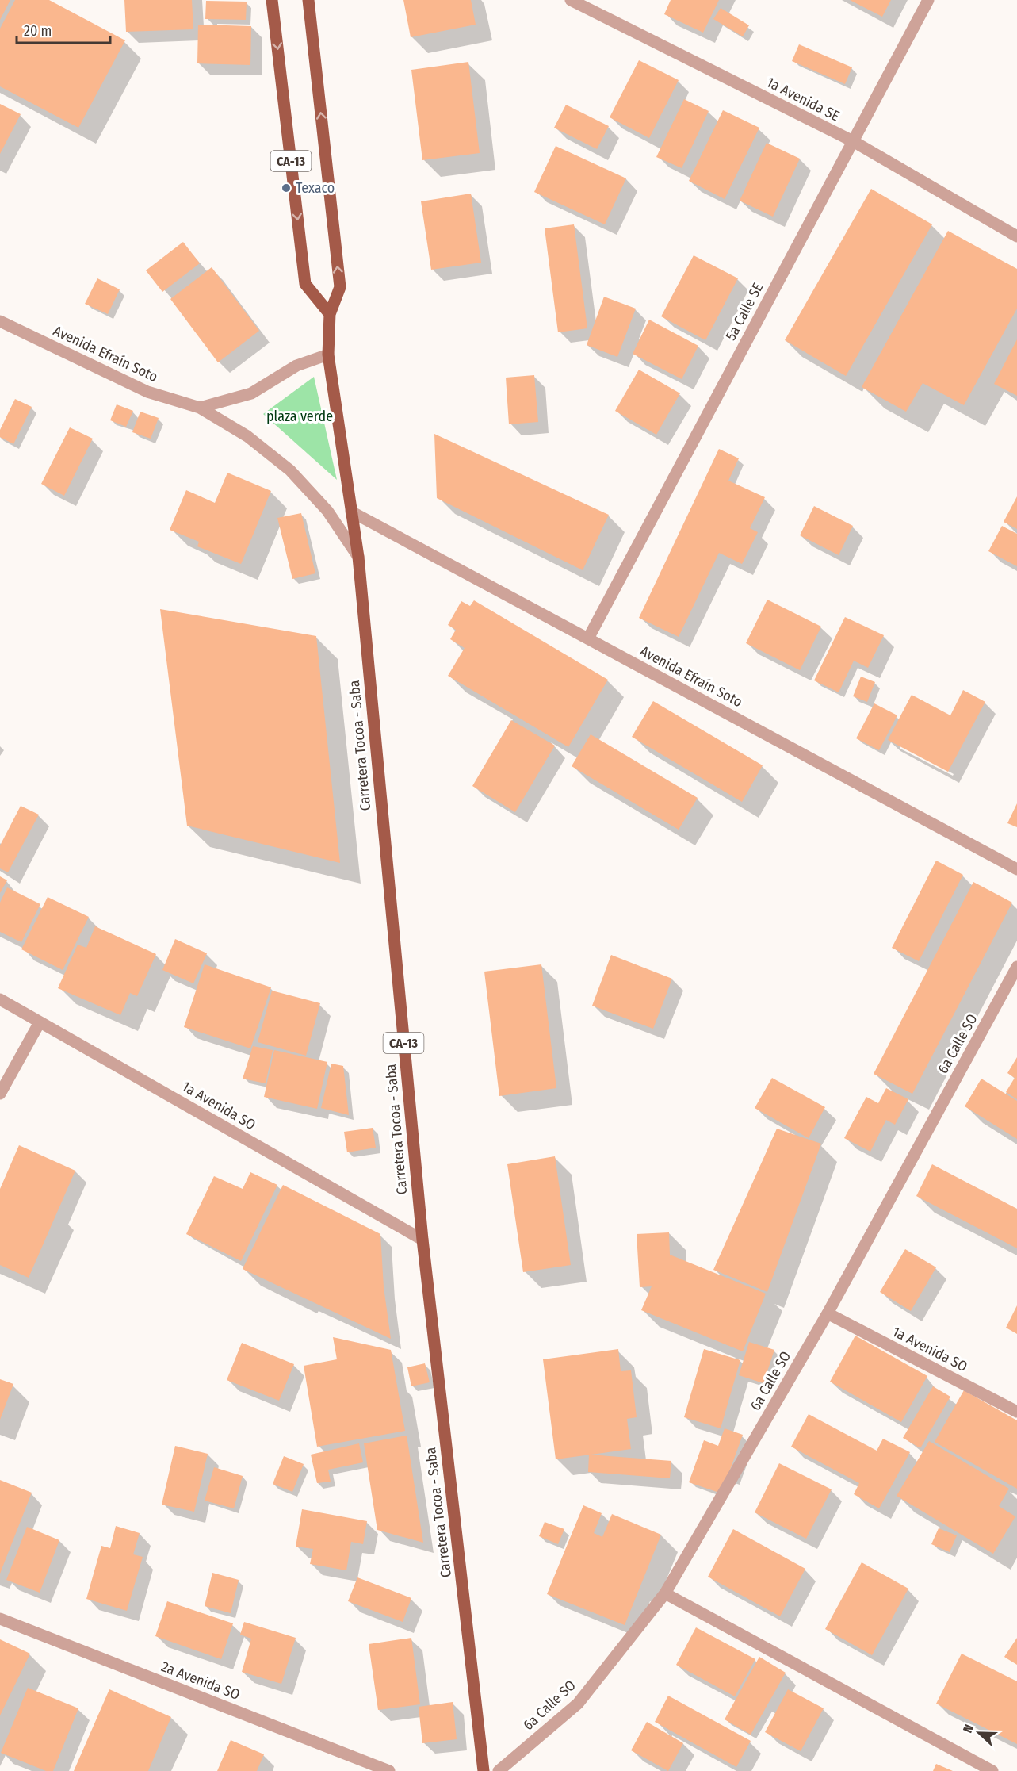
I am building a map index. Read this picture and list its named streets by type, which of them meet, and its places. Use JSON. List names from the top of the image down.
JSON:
{
  "streets": {
    "main road": ["CA-13", "Carretera Tocoa - Saba"],
    "street": [
      "1a Avenida SE",
      "5a Calle SE",
      "Avenida Efraín Soto",
      "6a Calle SO",
      "1a Avenida SO",
      "2a Avenida SO"
    ]
  },
  "crossings": [
    ["1a Avenida SE", "5a Calle SE"],
    ["CA-13", "Carretera Tocoa - Saba"],
    ["5a Calle SE", "Avenida Efraín Soto"],
    ["Avenida Efraín Soto", "Carretera Tocoa - Saba"],
    ["Carretera Tocoa - Saba", "1a Avenida SO"],
    ["6a Calle SO", "1a Avenida SO"]
  ],
  "parks": ["plaza verde"],
  "places": ["Texaco"],
  "scale_bar": "20 m",
  "north": "left"
}
